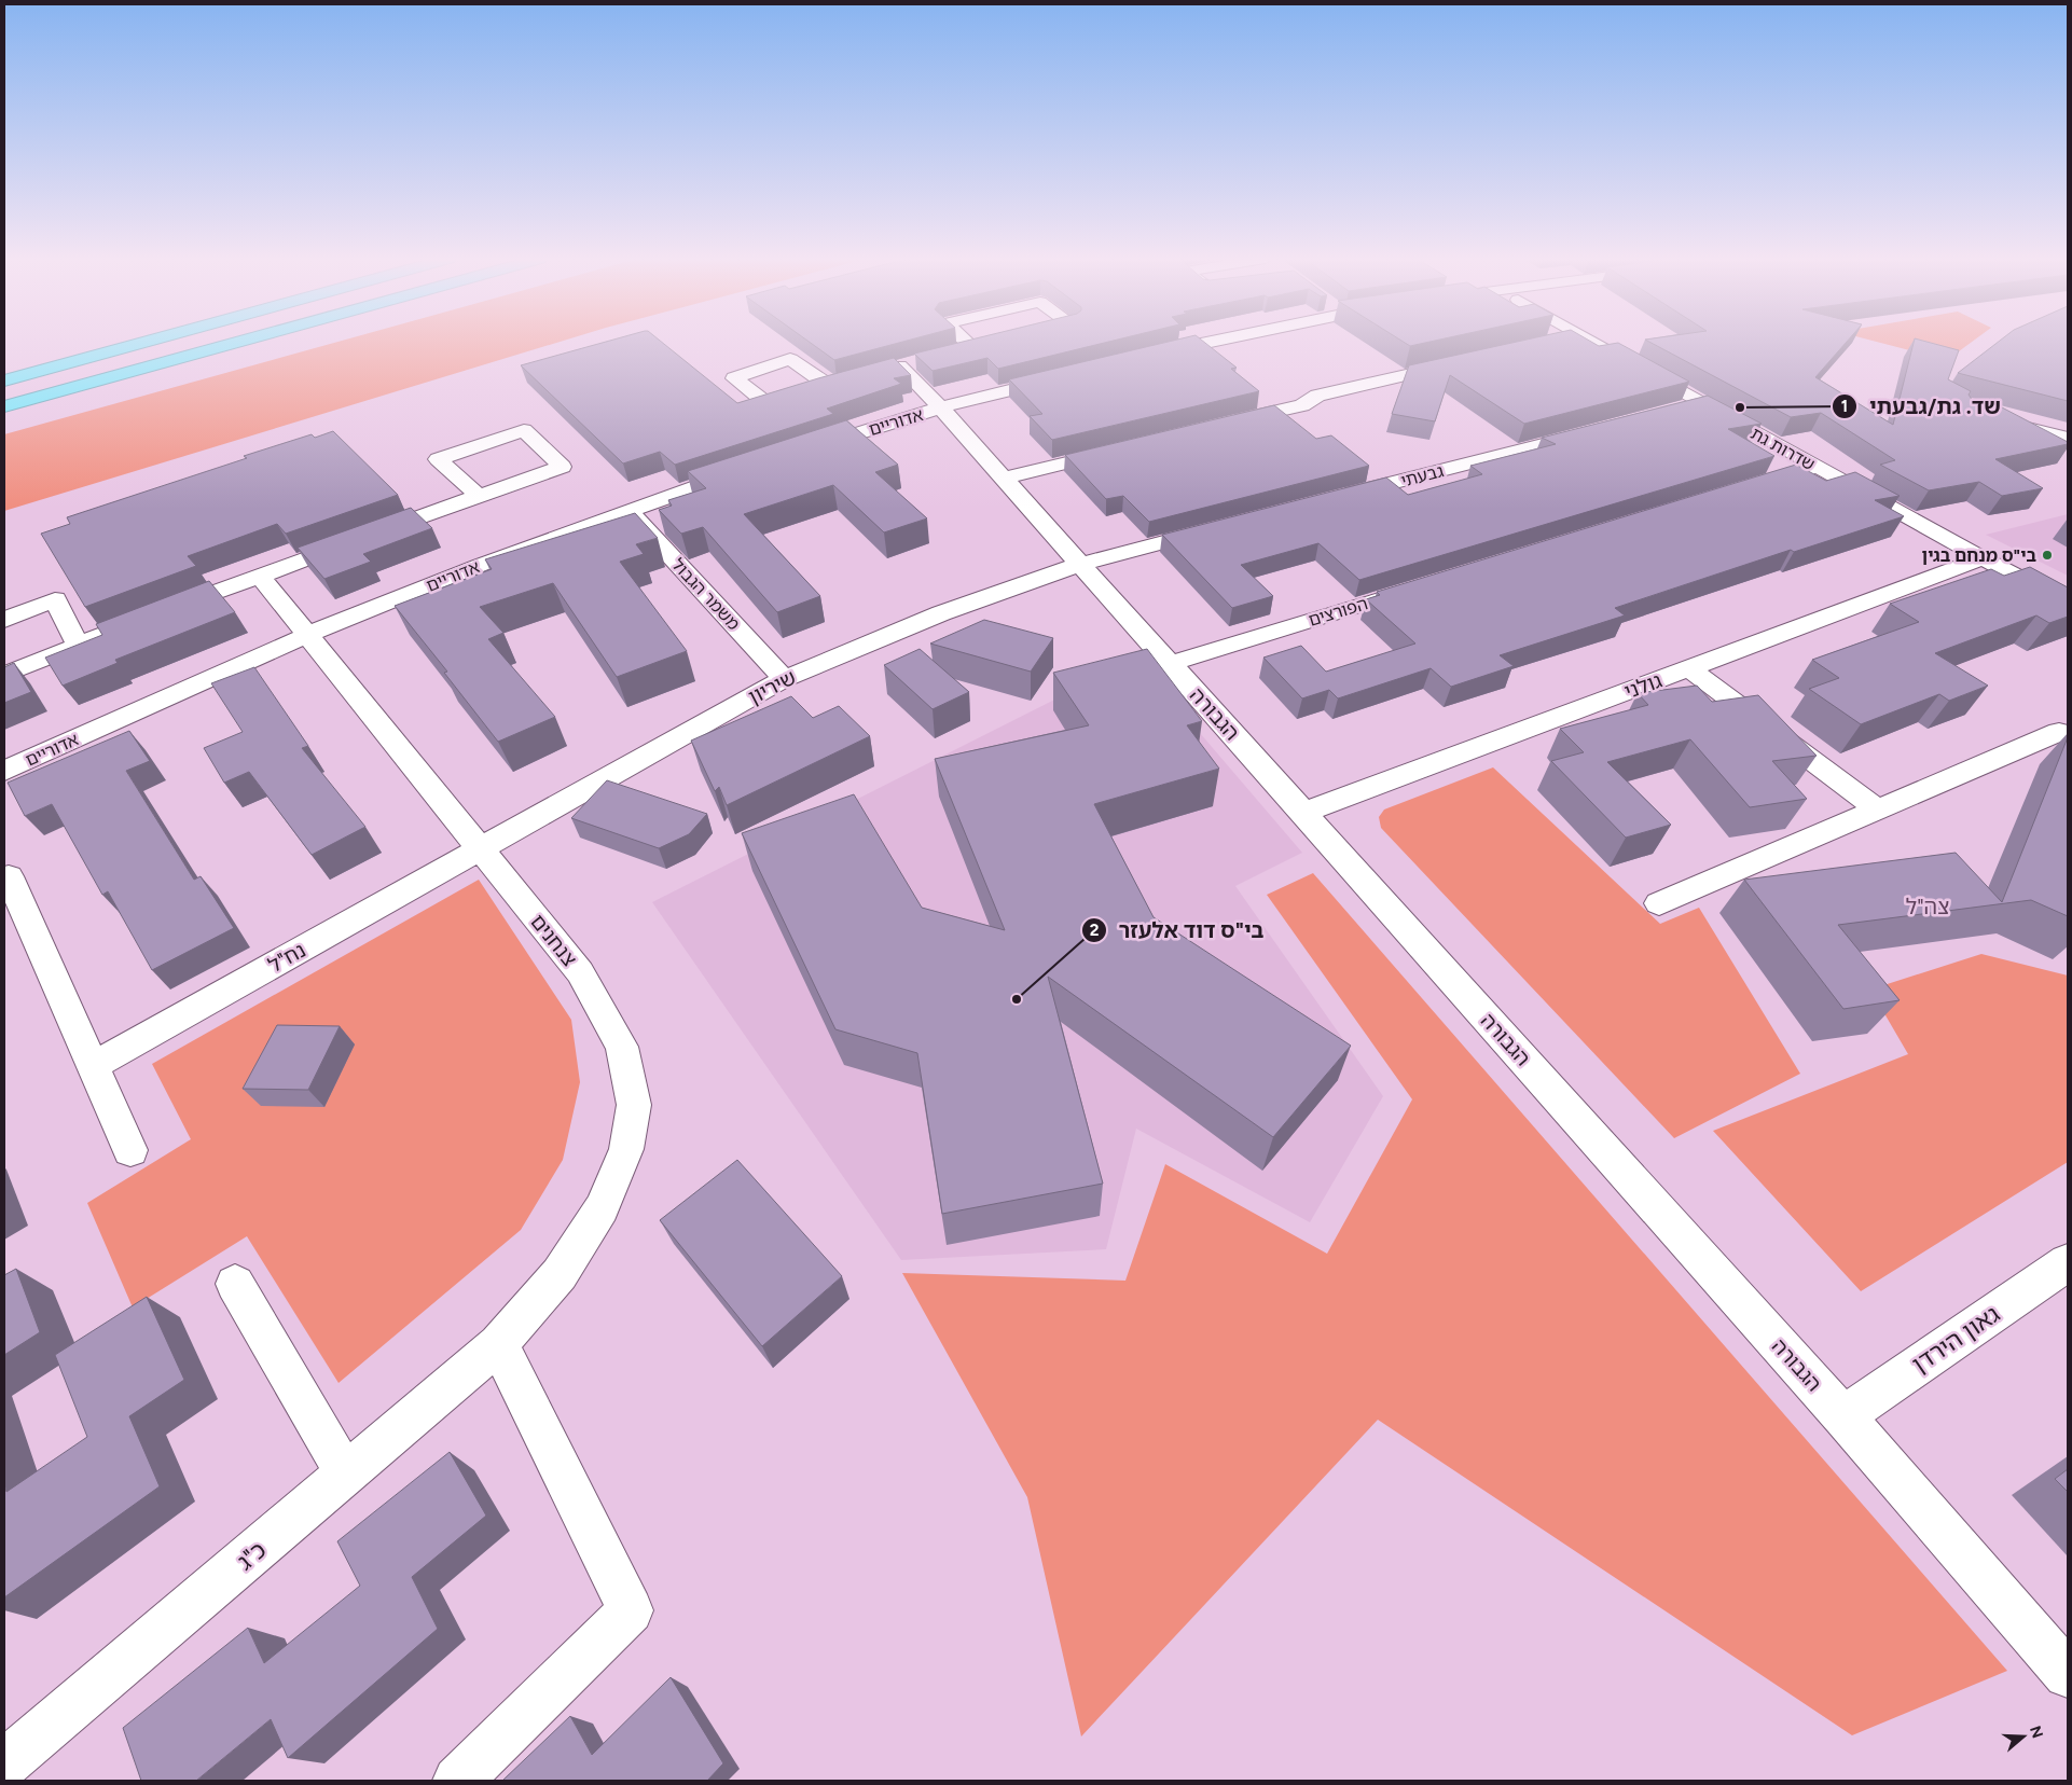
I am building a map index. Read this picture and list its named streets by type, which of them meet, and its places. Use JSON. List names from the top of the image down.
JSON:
{
  "streets": {
    "street": [
      "אדוריים",
      "שדרות גת",
      "גבעתי",
      "משמר הגבול",
      "הפורצים",
      "גולני",
      "שיריון",
      "הגבורה",
      "צנחנים",
      "נח\"ל",
      "גאון הירדן",
      "כ\"ג"
    ]
  },
  "crossings": [
    ["אדוריים", "משמר הגבול"],
    ["אדוריים", "הגבורה"],
    ["אדוריים", "צנחנים"],
    ["שדרות גת", "גולני"],
    ["משמר הגבול", "שיריון"],
    ["הפורצים", "הגבורה"],
    ["גולני", "הגבורה"],
    ["שיריון", "הגבורה"],
    ["שיריון", "צנחנים"],
    ["שיריון", "נח\"ל"],
    ["הגבורה", "גאון הירדן"],
    ["צנחנים", "נח\"ל"],
    ["צנחנים", "כ\"ג"]
  ],
  "districts": ["צה\"ל"],
  "places": ["שד. גת/גבעתי", "בי\"ס מנחם בגין", "בי\"ס דוד אלעזר"],
  "north": "right"
}
